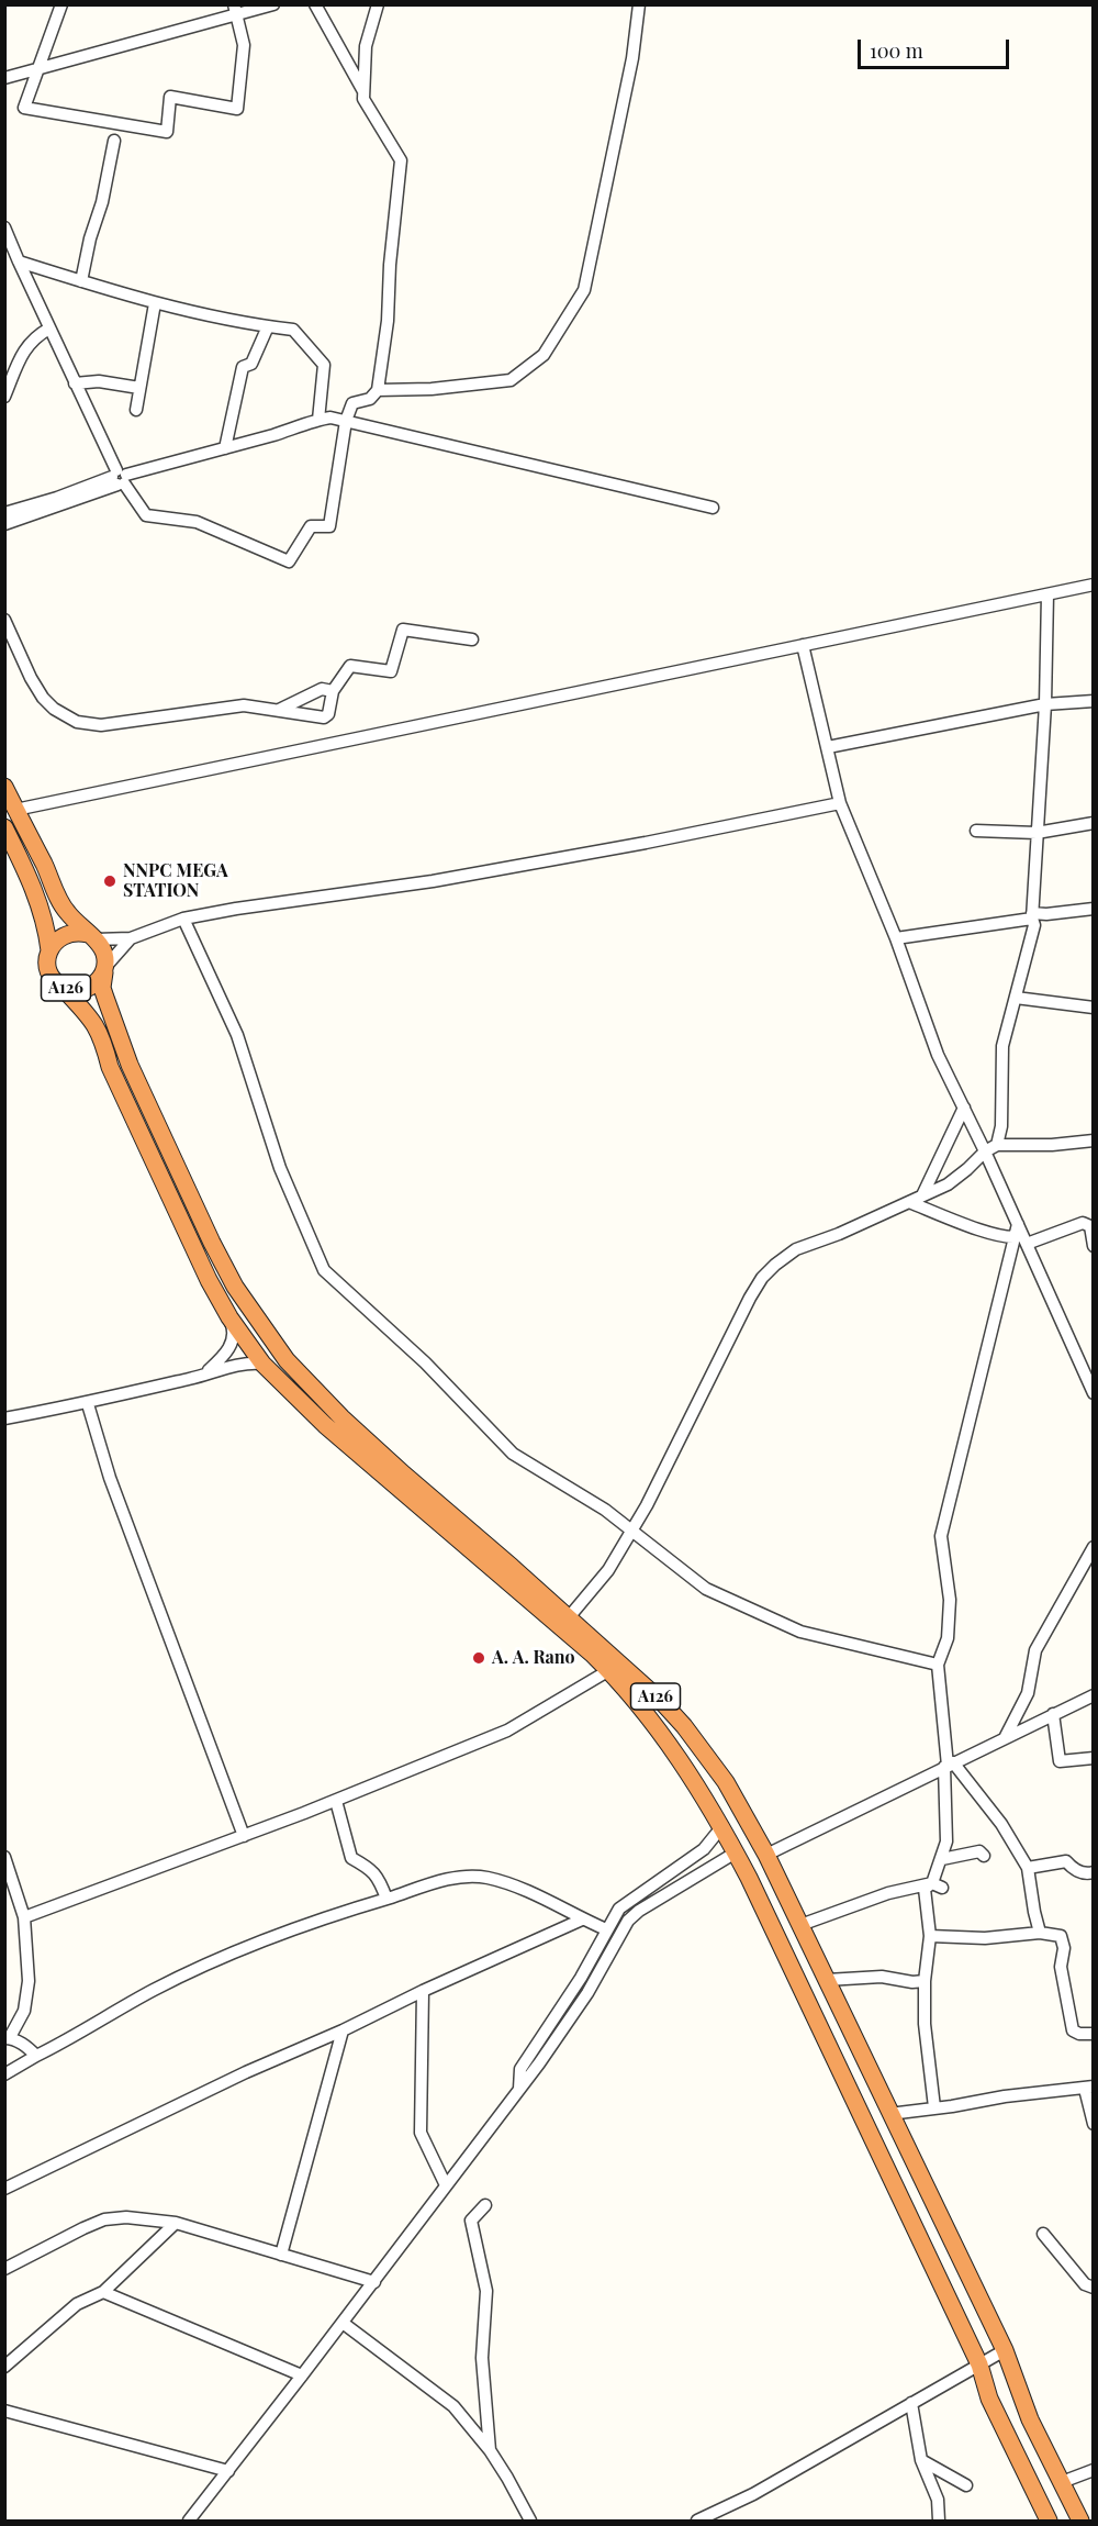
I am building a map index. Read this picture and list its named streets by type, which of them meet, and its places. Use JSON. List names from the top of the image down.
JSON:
{
  "streets": {
    "highway": ["A126"]
  },
  "places": ["NNPC MEGA STATION", "A. A. Rano"],
  "scale_bar": "100 m"
}
